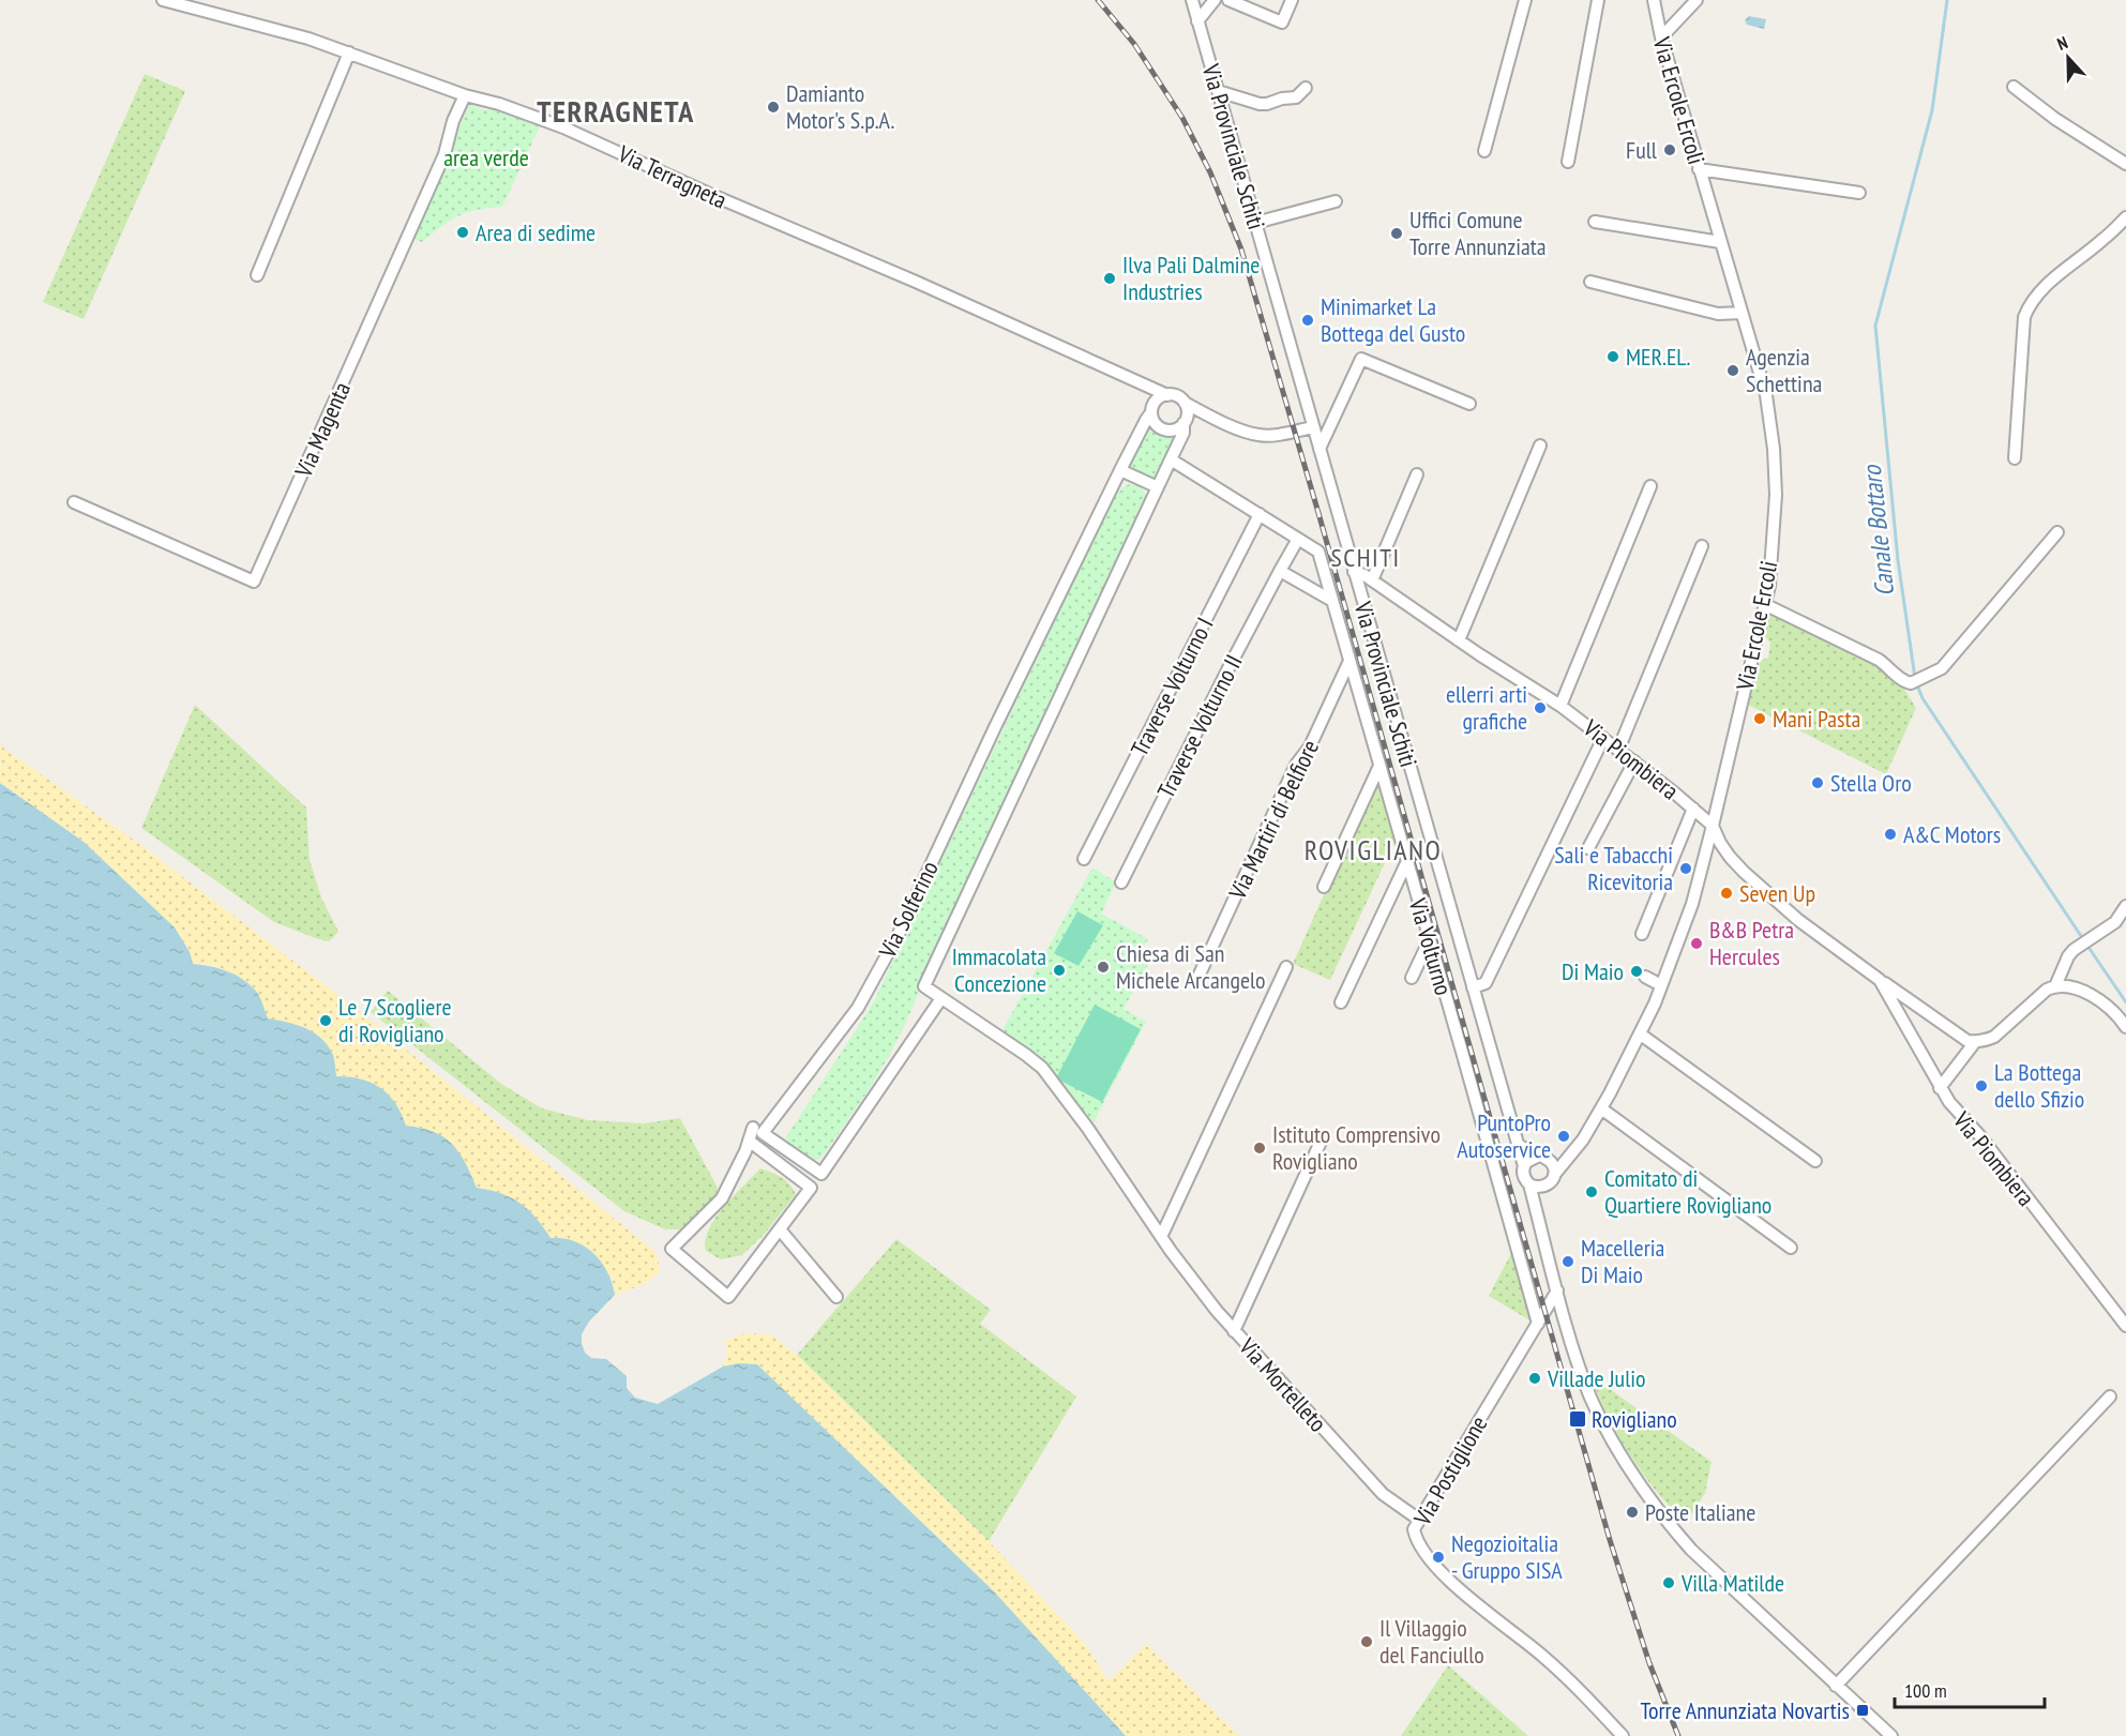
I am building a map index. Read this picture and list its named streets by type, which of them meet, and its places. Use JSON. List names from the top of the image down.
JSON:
{
  "streets": {
    "street": [
      "Via Ercole Ercoli",
      "Via Provinciale Schiti",
      "Via Terragneta",
      "Via Magenta",
      "Traverse Volturno I",
      "Traverse Volturno II",
      "Via Piombiera",
      "Via Martiri di Belfiore",
      "Via Solferino",
      "Via Volturno",
      "Via Mortelleto",
      "Via Postiglione"
    ]
  },
  "crossings": [
    ["Via Ercole Ercoli", "Via Provinciale Schiti"],
    ["Via Ercole Ercoli", "Via Piombiera"],
    ["Via Provinciale Schiti", "Via Piombiera"],
    ["Via Provinciale Schiti", "Via Postiglione"],
    ["Via Terragneta", "Via Magenta"],
    ["Via Terragneta", "Via Solferino"],
    ["Traverse Volturno I", "Via Volturno"],
    ["Traverse Volturno II", "Via Volturno"],
    ["Via Martiri di Belfiore", "Via Volturno"],
    ["Via Solferino", "Via Volturno"],
    ["Via Solferino", "Via Mortelleto"],
    ["Via Volturno", "Via Postiglione"],
    ["Via Mortelleto", "Via Postiglione"]
  ],
  "districts": ["TERRAGNETA", "SCHITI", "ROVIGLIANO"],
  "water": ["Canale Bottaro"],
  "parks": ["area verde"],
  "places": {
    "other": [
      "Damianto Motor's S.p.A.",
      "Full",
      "Area di sedime",
      "Uffici Comune Torre Annunziata",
      "Ilva Pali Dalmine Industries",
      "Minimarket La Bottega del Gusto",
      "MER.EL.",
      "Agenzia Schettina",
      "ellerri arti grafiche",
      "Mani Pasta",
      "Stella Oro",
      "A&C Motors",
      "Sali e Tabacchi Ricevitoria",
      "Seven Up",
      "B&B Petra Hercules",
      "Chiesa di San Michele Arcangelo",
      "Immacolata Concezione",
      "Di Maio",
      "Le 7 Scogliere di Rovigliano",
      "La Bottega dello Sfizio",
      "PuntoPro Autoservice",
      "Istituto Comprensivo Rovigliano",
      "Comitato di Quartiere Rovigliano",
      "Macelleria Di Maio",
      "Villade Julio",
      "Poste Italiane",
      "Negozioitalia - Gruppo SISA",
      "Villa Matilde",
      "Il Villaggio del Fanciullo"
    ],
    "transit": ["Rovigliano", "Torre Annunziata Novartis"]
  },
  "scale_bar": "100 m",
  "north": "top"
}
